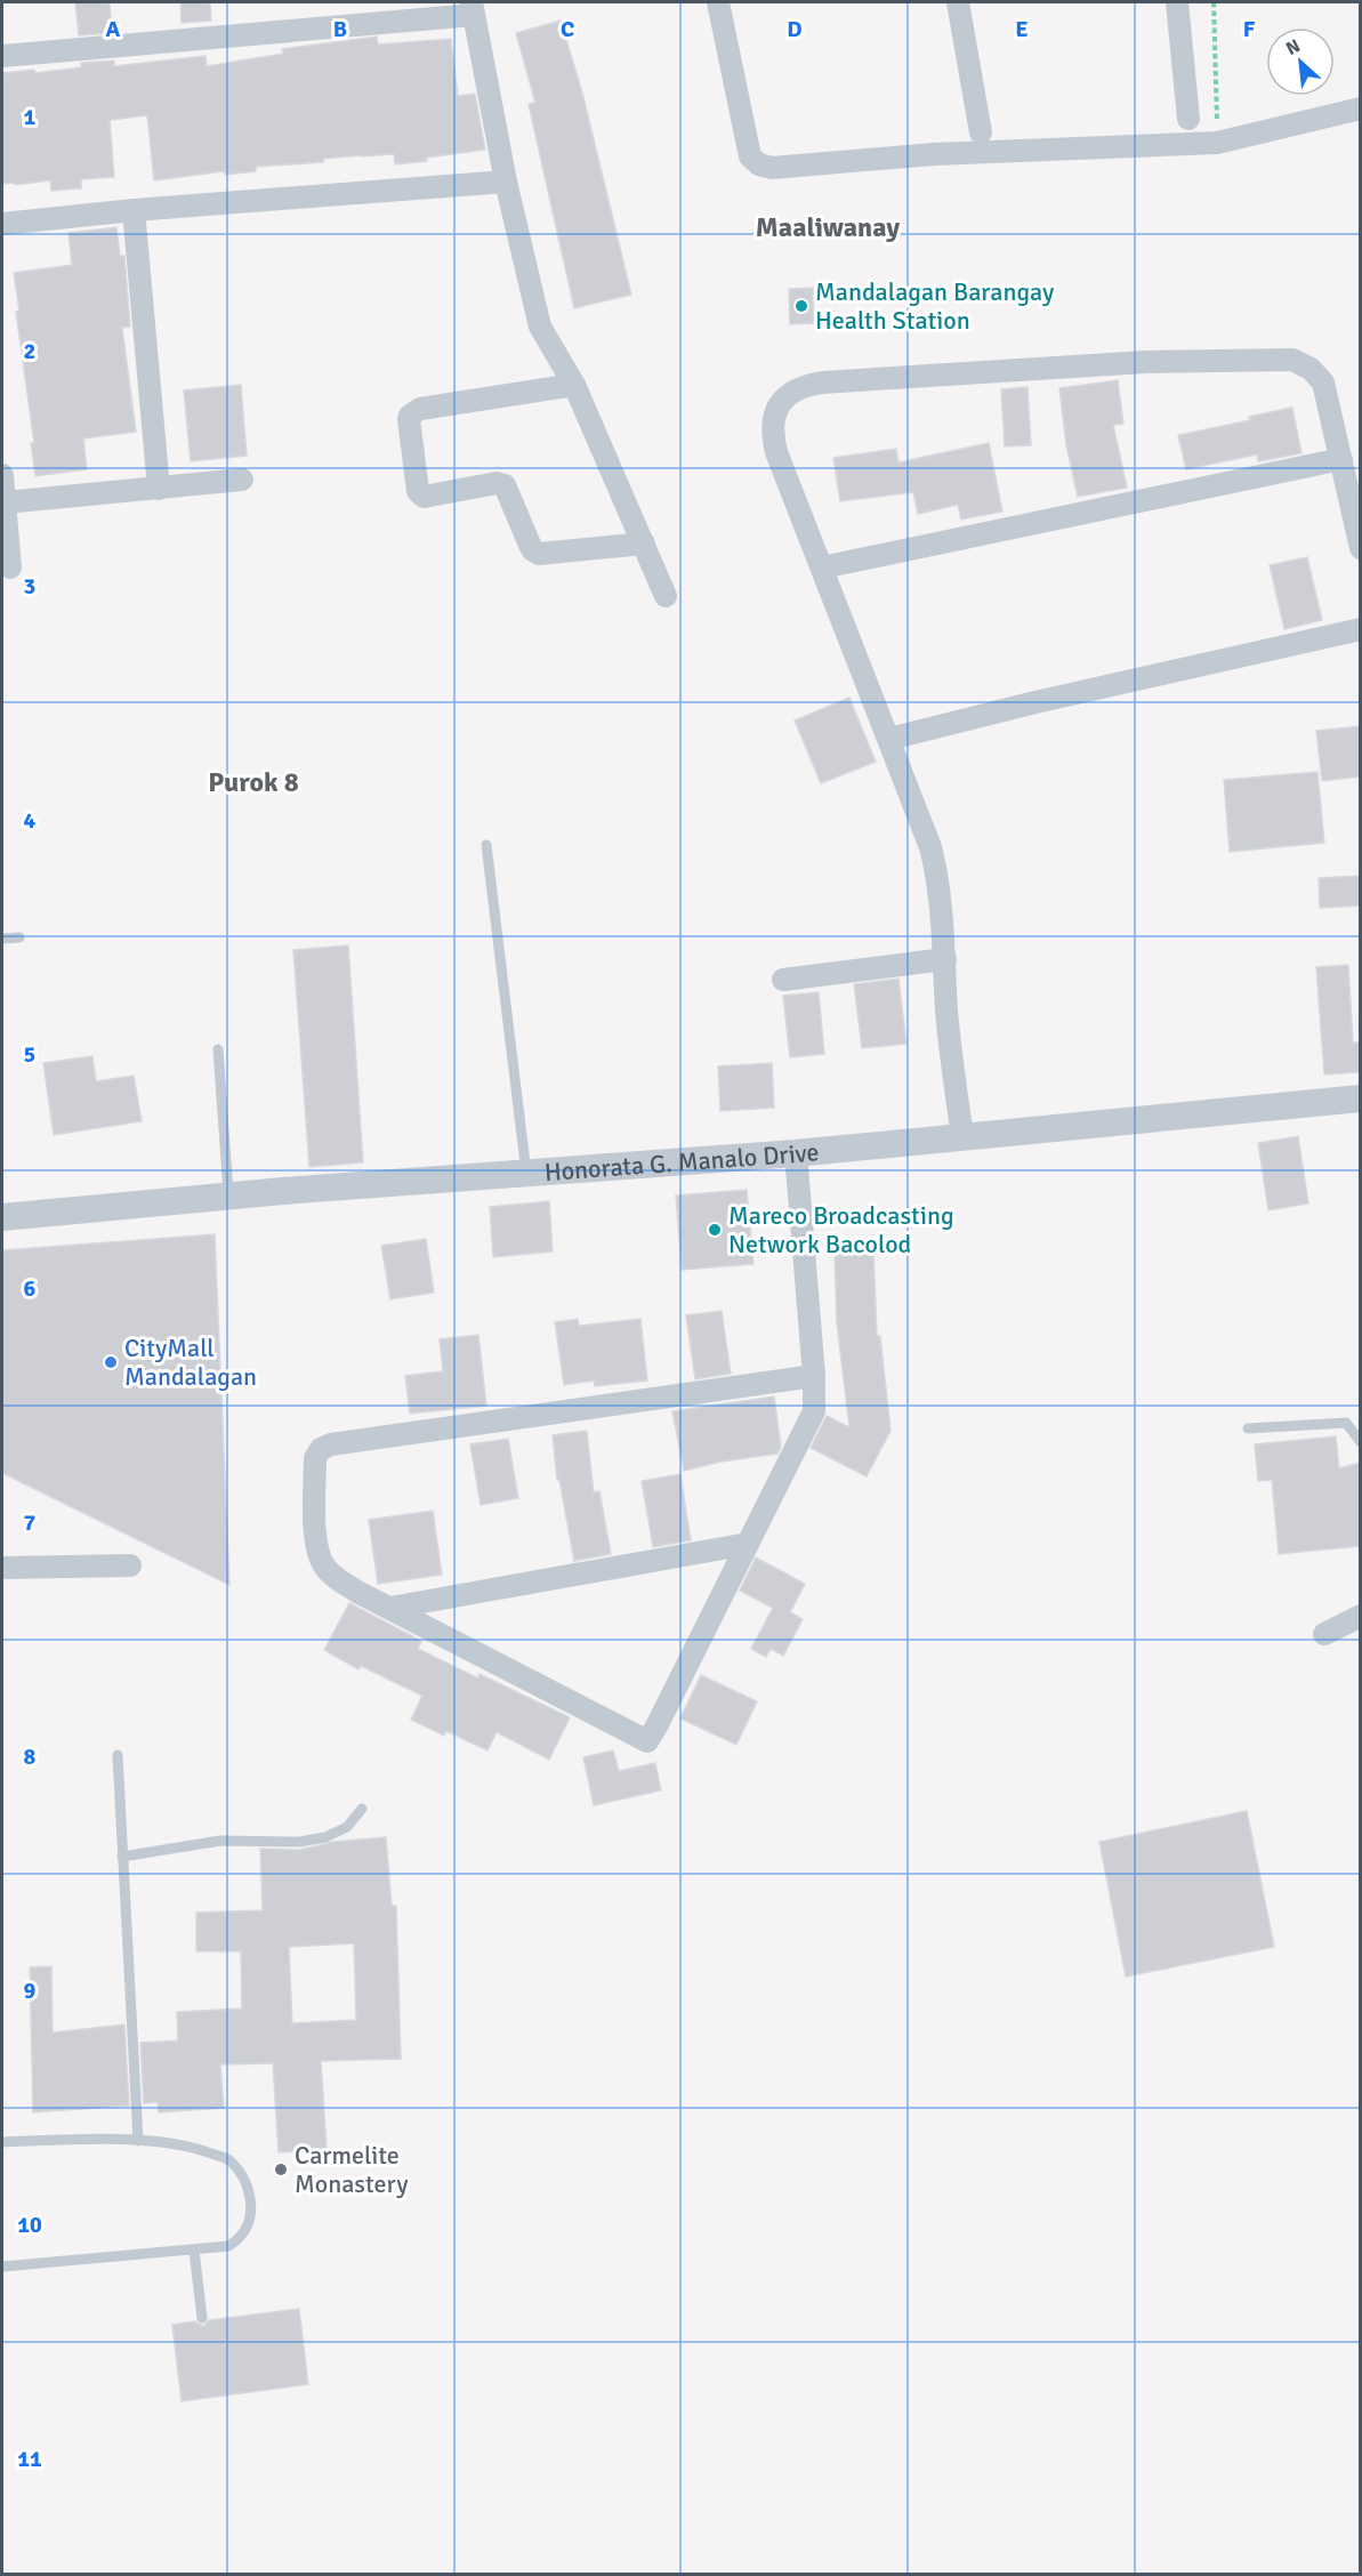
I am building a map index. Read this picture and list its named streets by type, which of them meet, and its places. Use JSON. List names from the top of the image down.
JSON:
{
  "streets": {
    "street": ["Honorata G. Manalo Drive"]
  },
  "districts": ["Maaliwanay", "Purok 8"],
  "places": [
    "Mandalagan Barangay Health Station",
    "Mareco Broadcasting Network Bacolod",
    "CityMall Mandalagan",
    "Carmelite Monastery"
  ],
  "north": "top left",
  "grid": {
    "columns": [
      "A",
      "B",
      "C",
      "D",
      "E",
      "F"
    ],
    "rows": [
      "1",
      "2",
      "3",
      "4",
      "5",
      "6",
      "7",
      "8",
      "9",
      "10",
      "11"
    ]
  }
}
